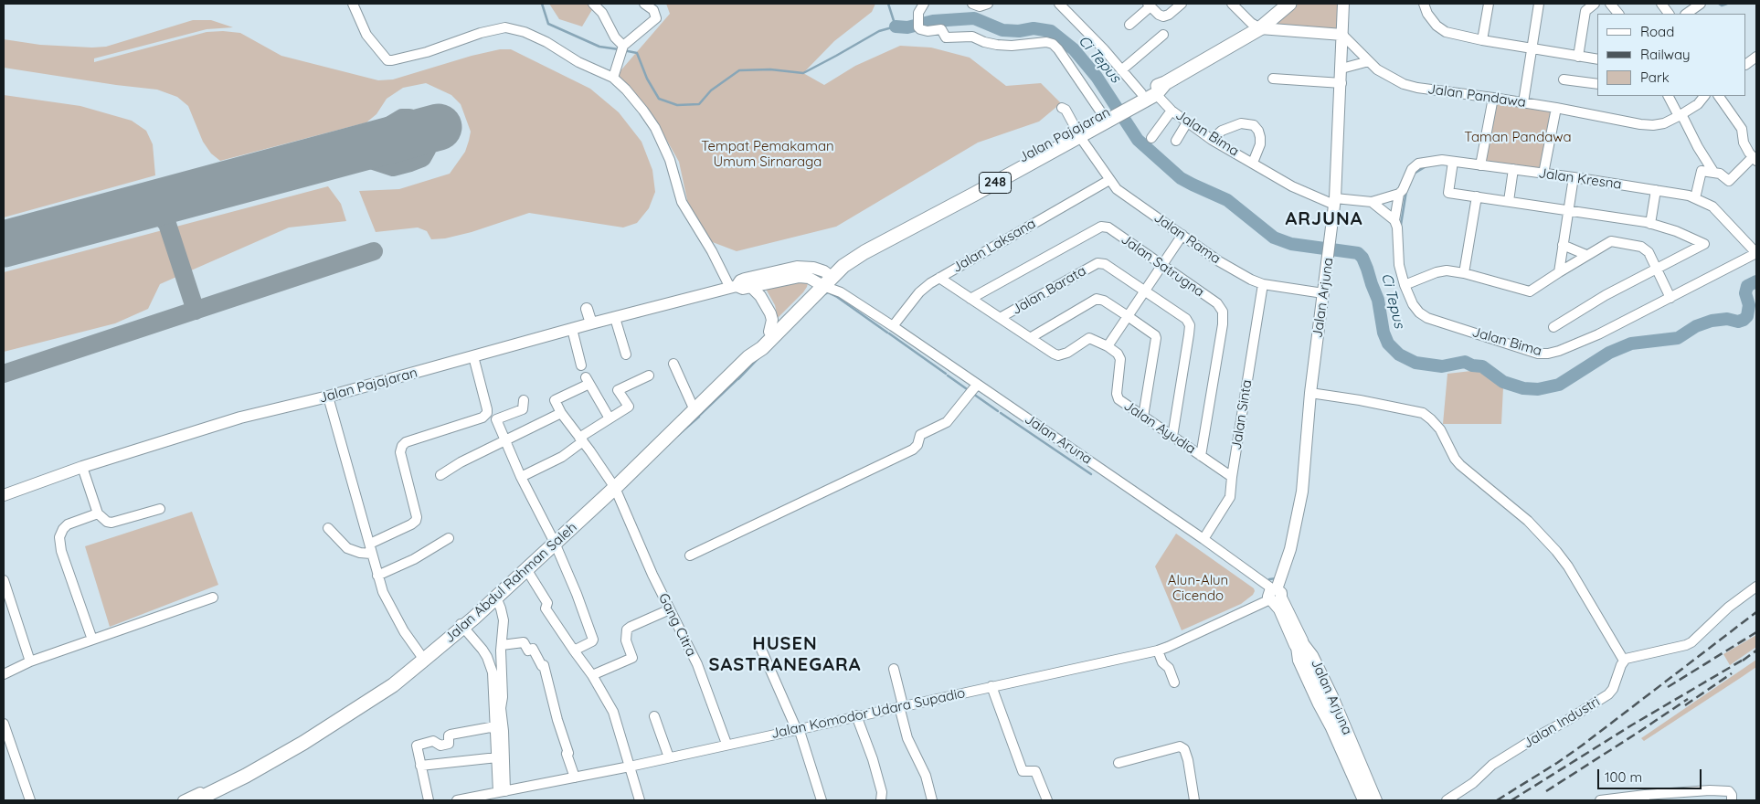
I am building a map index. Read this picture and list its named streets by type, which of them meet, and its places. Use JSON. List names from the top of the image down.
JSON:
{
  "streets": {
    "highway": ["Jalan Pajajaran", "248", "Jalan Abdul Rahman Saleh"],
    "main road": ["Jalan Arjuna"],
    "street": [
      "Jalan Pandawa",
      "Jalan Bima",
      "Jalan Kresna",
      "Jalan Rama",
      "Jalan Laksana",
      "Jalan Satrugna",
      "Jalan Barata",
      "Jalan Sinta",
      "Jalan Ayudia",
      "Jalan Aruna",
      "Gang Citra",
      "Jalan Komodor Udara Supadio",
      "Jalan Industri"
    ]
  },
  "crossings": [
    ["Jalan Pandawa", "Jalan Arjuna"],
    ["Jalan Bima", "Jalan Pajajaran"],
    ["Jalan Bima", "Jalan Kresna"],
    ["Jalan Bima", "Jalan Arjuna"],
    ["Jalan Pajajaran", "Jalan Rama"],
    ["Jalan Pajajaran", "Jalan Aruna"],
    ["Jalan Pajajaran", "Jalan Abdul Rahman Saleh"],
    ["Jalan Rama", "Jalan Laksana"],
    ["Jalan Rama", "Jalan Arjuna"],
    ["Jalan Rama", "Jalan Sinta"],
    ["Jalan Laksana", "Jalan Aruna"],
    ["Jalan Satrugna", "Jalan Ayudia"],
    ["Jalan Arjuna", "Jalan Aruna"],
    ["Jalan Arjuna", "Jalan Komodor Udara Supadio"],
    ["Jalan Sinta", "Jalan Ayudia"],
    ["Jalan Sinta", "Jalan Aruna"],
    ["Jalan Aruna", "Jalan Abdul Rahman Saleh"],
    ["Jalan Aruna", "Jalan Komodor Udara Supadio"],
    ["Jalan Abdul Rahman Saleh", "Gang Citra"],
    ["Gang Citra", "Jalan Komodor Udara Supadio"]
  ],
  "districts": ["ARJUNA", "HUSEN SASTRANEGARA"],
  "water": ["Ci Tepus"],
  "parks": ["Taman Pandawa", "Tempat Pemakaman Umum Sirnaraga", "Alun-Alun Cicendo"],
  "legend": ["Road", "Railway", "Park"],
  "scale_bar": "100 m"
}
